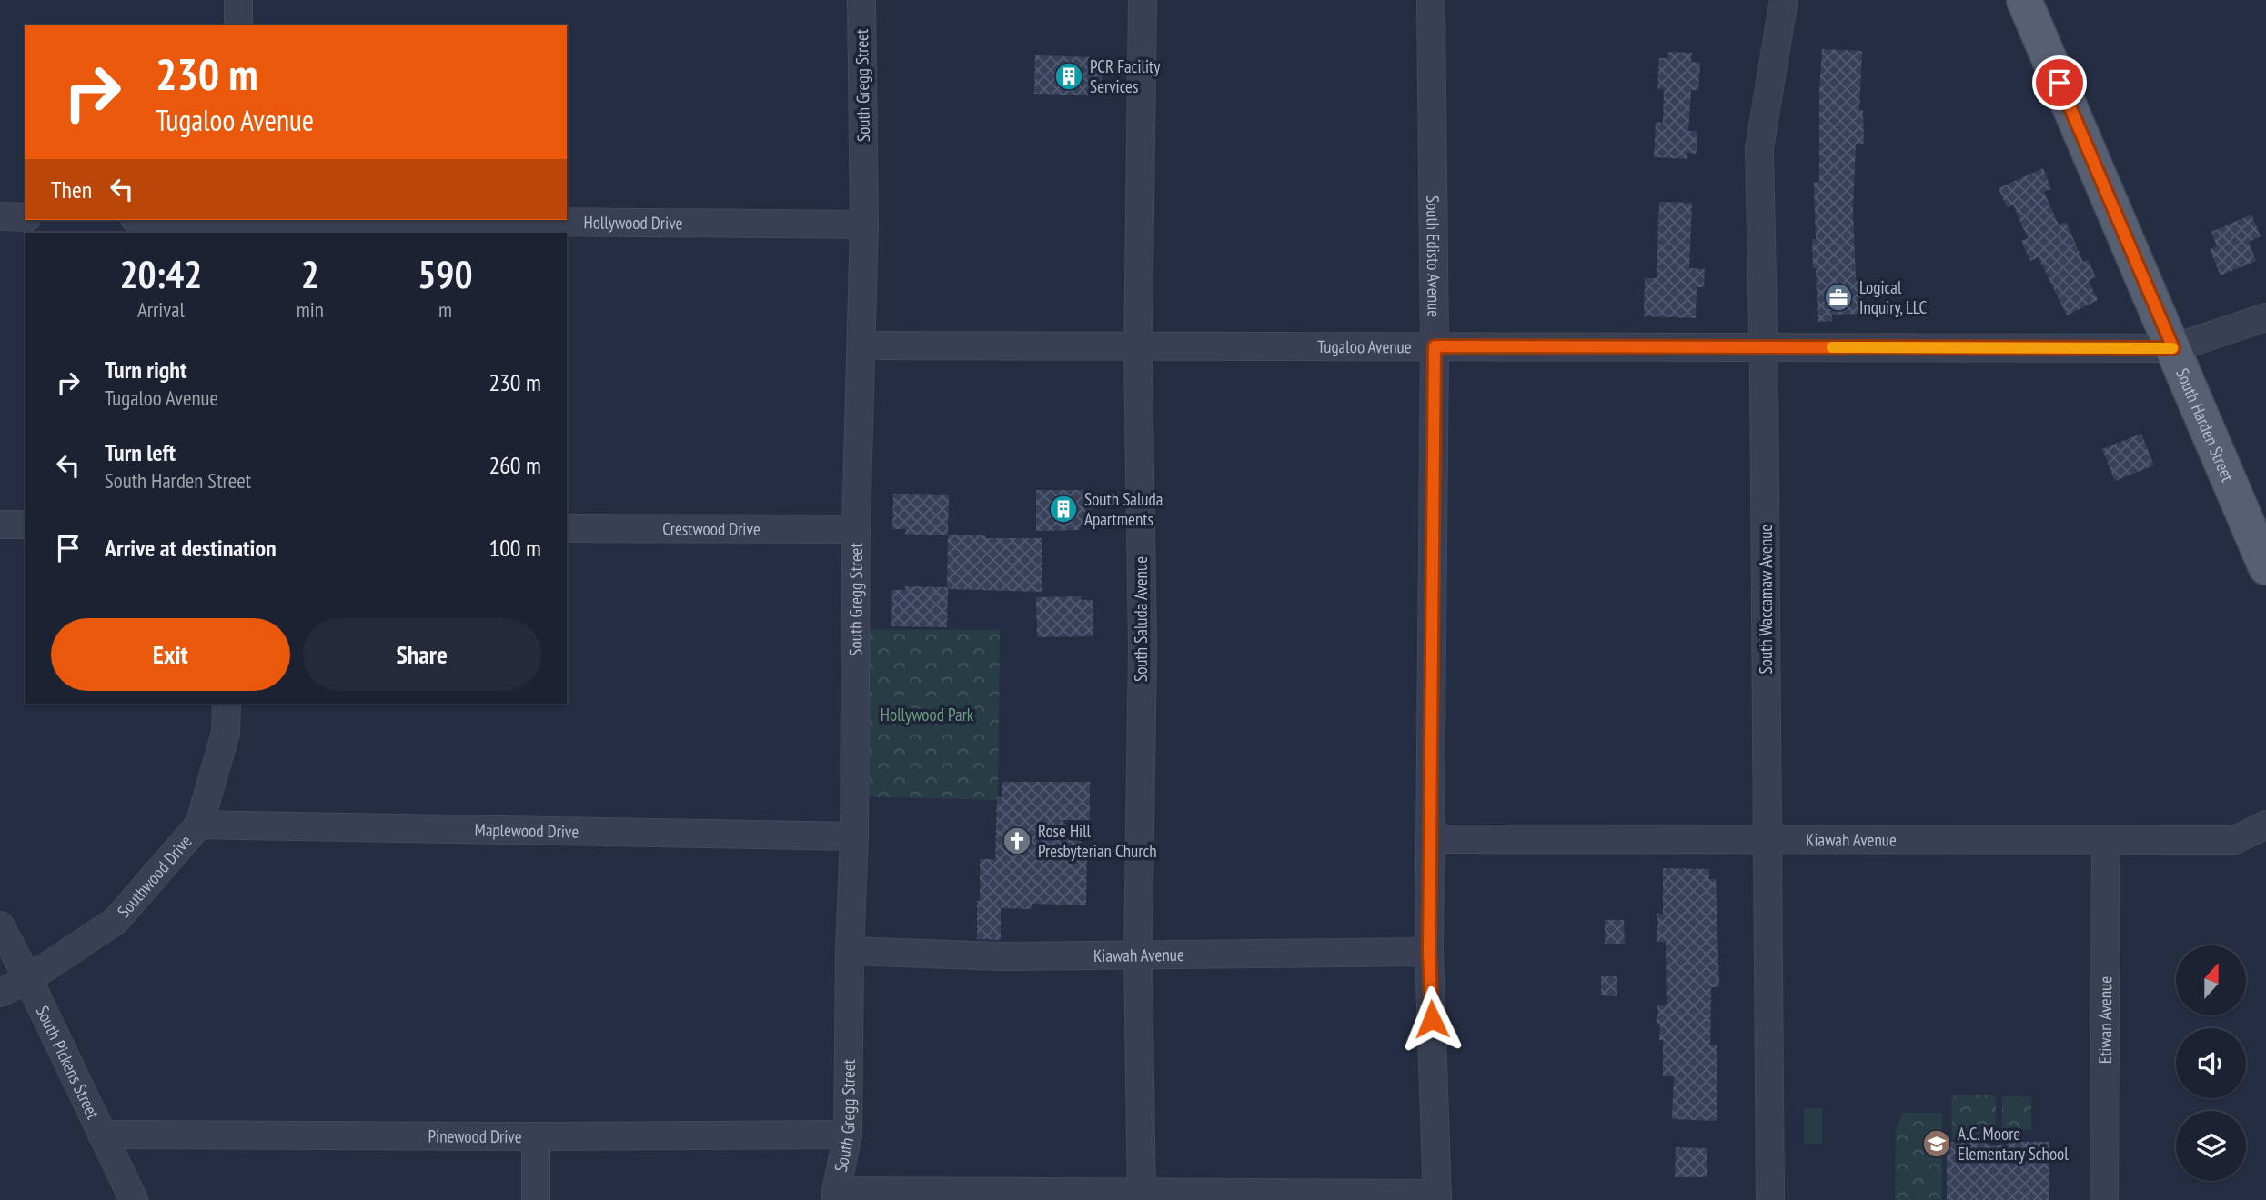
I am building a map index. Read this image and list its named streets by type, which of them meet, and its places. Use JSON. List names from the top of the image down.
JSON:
{
  "streets": {
    "main road": ["South Harden Street"],
    "street": [
      "South Gregg Street",
      "Hollywood Drive",
      "South Edisto Avenue",
      "Tugaloo Avenue",
      "Crestwood Drive",
      "South Waccamaw Avenue",
      "South Saluda Avenue",
      "Maplewood Drive",
      "Kiawah Avenue",
      "Southwood Drive",
      "Etiwan Avenue",
      "South Pickens Street",
      "Pinewood Drive"
    ]
  },
  "crossings": [
    ["South Gregg Street", "Hollywood Drive"],
    ["South Gregg Street", "Tugaloo Avenue"],
    ["South Gregg Street", "Crestwood Drive"],
    ["South Gregg Street", "Maplewood Drive"],
    ["South Gregg Street", "Kiawah Avenue"],
    ["South Gregg Street", "Pinewood Drive"],
    ["South Edisto Avenue", "Tugaloo Avenue"],
    ["South Edisto Avenue", "Kiawah Avenue"],
    ["Tugaloo Avenue", "South Harden Street"],
    ["Tugaloo Avenue", "South Waccamaw Avenue"],
    ["Tugaloo Avenue", "South Saluda Avenue"],
    ["South Waccamaw Avenue", "Kiawah Avenue"],
    ["South Saluda Avenue", "Kiawah Avenue"],
    ["Maplewood Drive", "Southwood Drive"],
    ["Kiawah Avenue", "Etiwan Avenue"],
    ["Southwood Drive", "South Pickens Street"],
    ["South Pickens Street", "Pinewood Drive"]
  ],
  "parks": ["Hollywood Park"],
  "places": {
    "building": ["PCR Facility Services", "South Saluda Apartments"],
    "office": ["Logical Inquiry, LLC"],
    "church": ["Rose Hill Presbyterian Church"],
    "school or university": ["A.C. Moore Elementary School"]
  },
  "north": "top",
  "page": {
    "turn": ["230 m", "Tugaloo Avenue"],
    "then": "Then",
    "eta": [
      "20:42",
      "Arrival",
      "2",
      "min",
      "590",
      "m"
    ],
    "list": [
      {
        "name": "Turn right",
        "note": "Tugaloo Avenue",
        "value": "230 m"
      },
      {
        "name": "Turn left",
        "note": "South Harden Street",
        "value": "260 m"
      },
      {
        "name": "Arrive at destination",
        "value": "100 m"
      }
    ],
    "buttons": ["Exit", "Share"]
  }
}
